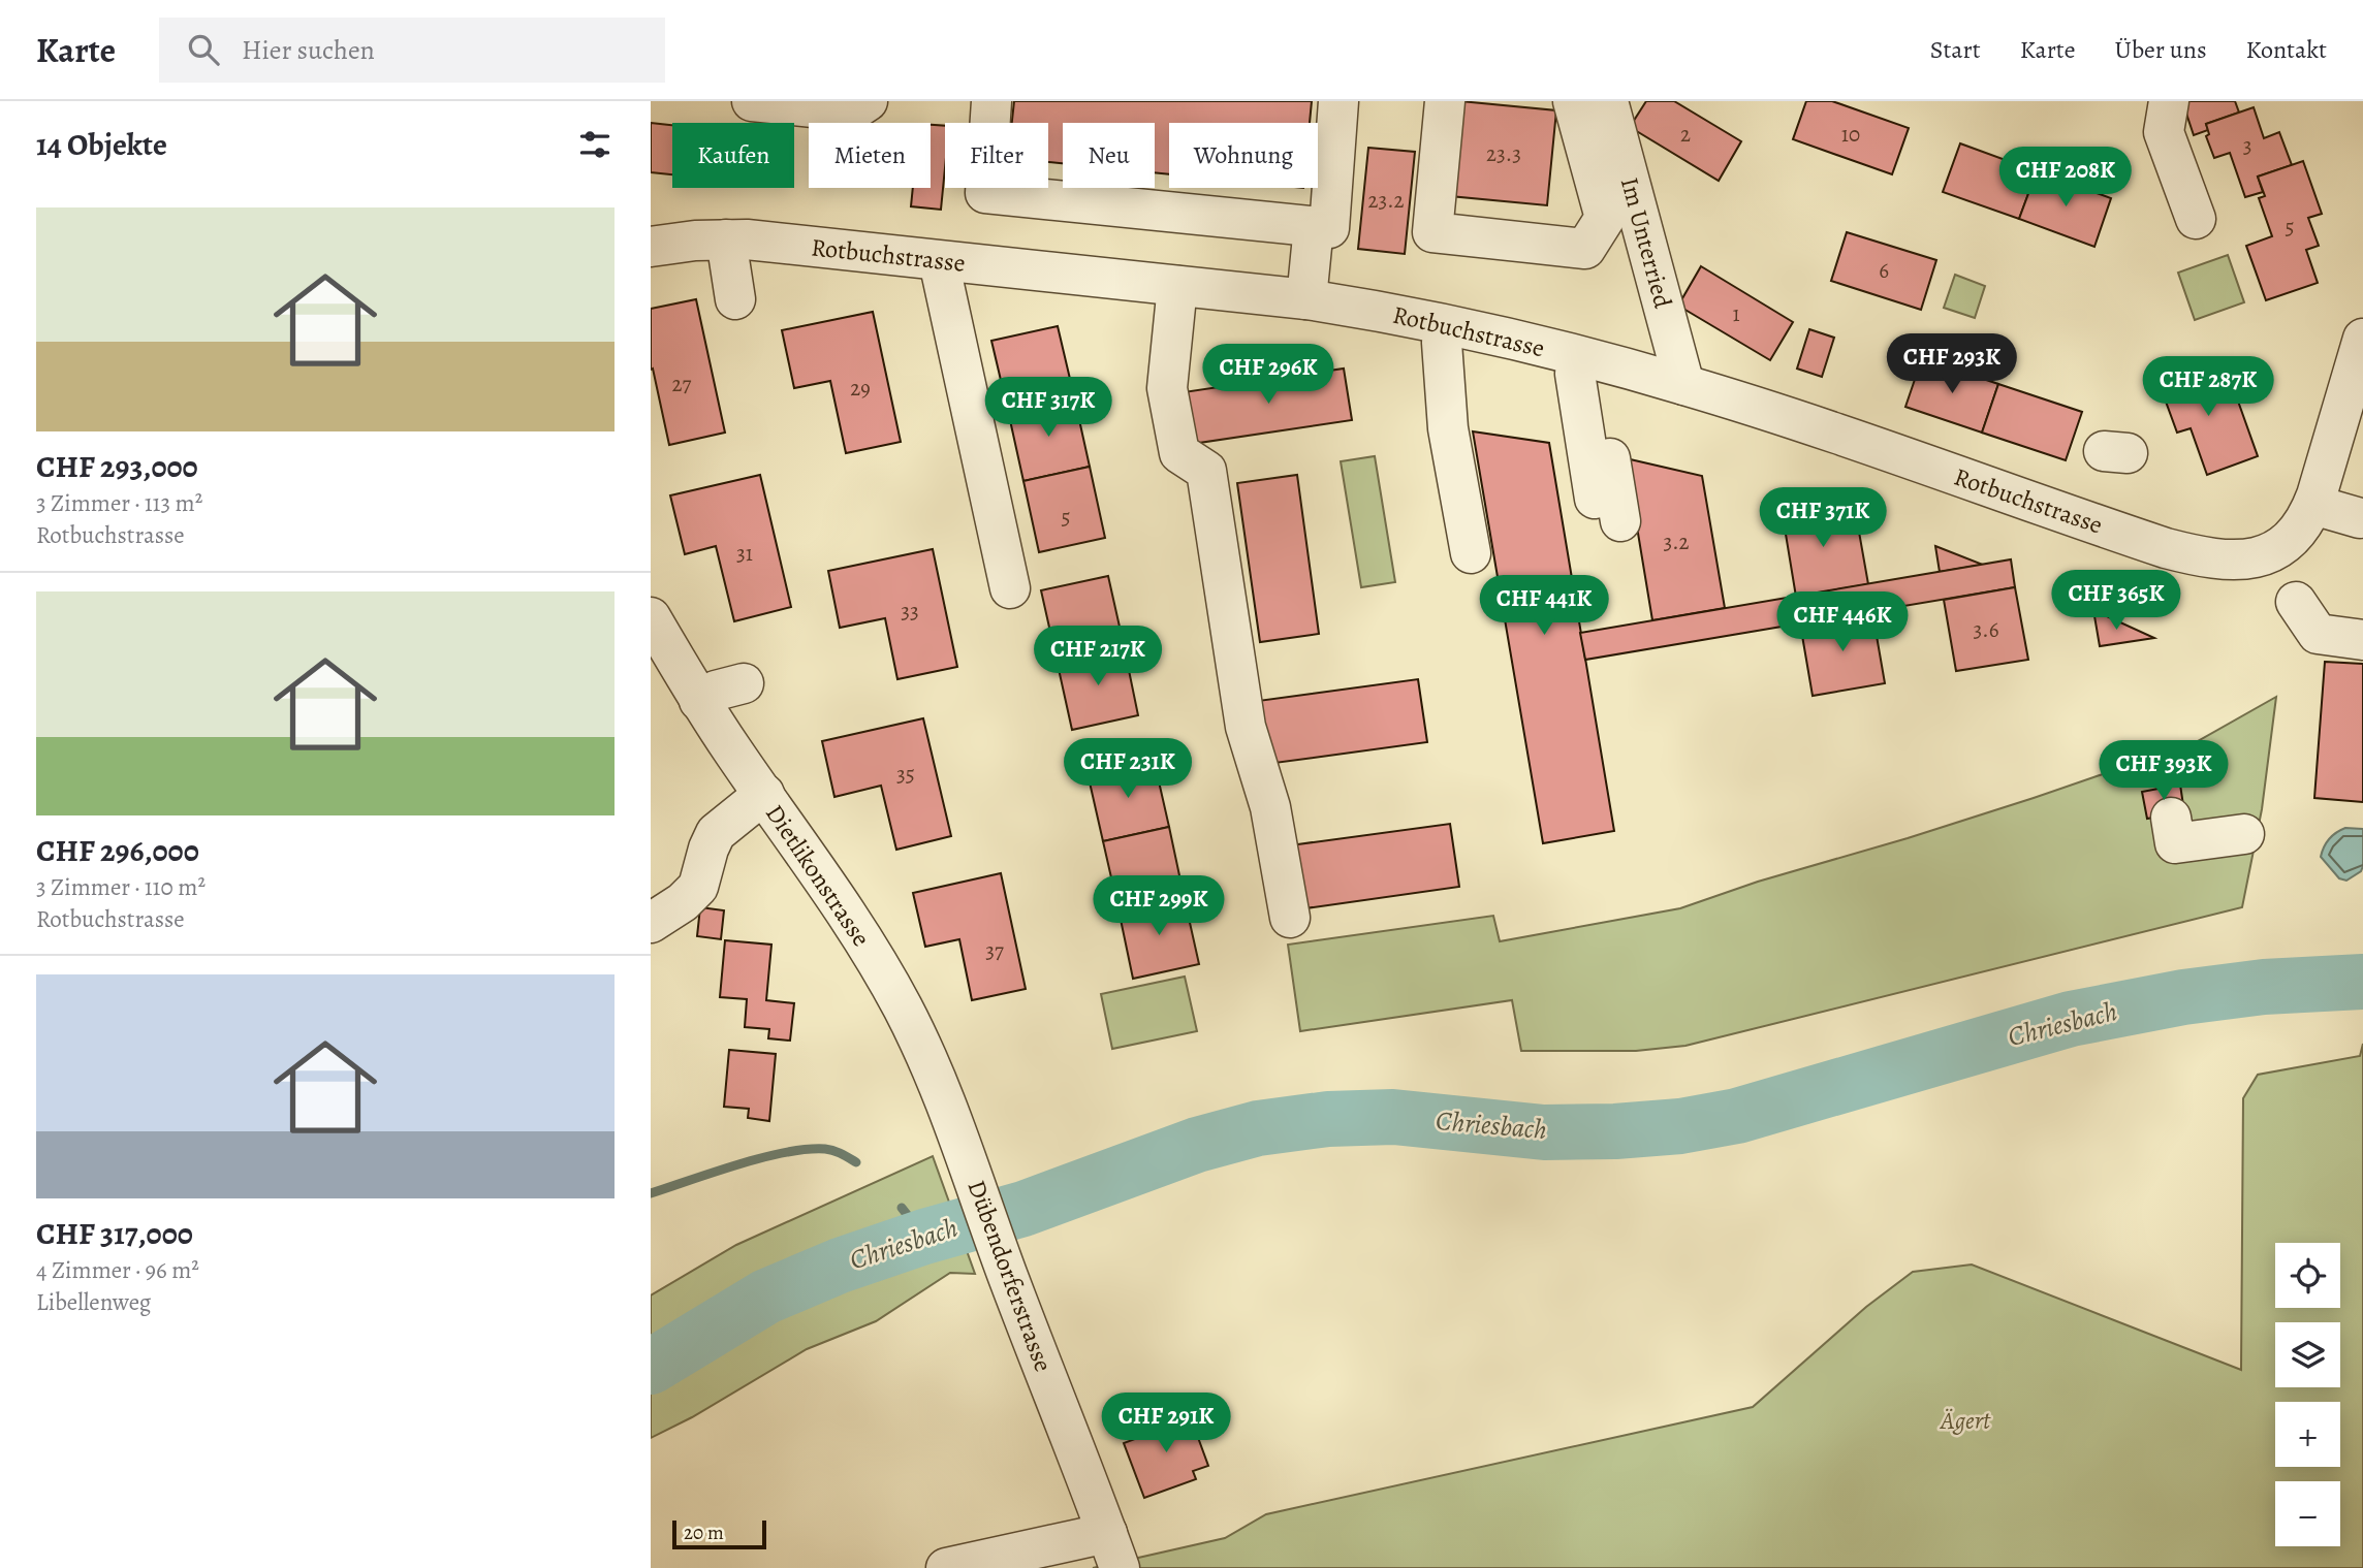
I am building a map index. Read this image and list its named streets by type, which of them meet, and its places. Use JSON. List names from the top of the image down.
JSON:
{
  "streets": {
    "street": [
      "Im Unterried",
      "Rotbuchstrasse",
      "Dietlikonstrasse",
      "Dübendorferstrasse"
    ]
  },
  "crossings": [
    ["Im Unterried", "Rotbuchstrasse"],
    ["Dietlikonstrasse", "Dübendorferstrasse"]
  ],
  "water": ["Chriesbach"],
  "parks": ["Ägert"],
  "house_numbers": [
    "2",
    "10",
    "3",
    "23.3",
    "23.2",
    "5",
    "6",
    "1",
    "27",
    "29",
    "5",
    "3.2",
    "31",
    "33",
    "3.6",
    "35",
    "37"
  ],
  "scale_bar": "20 m",
  "page": {
    "header": "Karte",
    "search": "Hier suchen",
    "nav": [
      "Start",
      "Karte",
      "Über uns",
      "Kontakt"
    ],
    "heading": "14 Objekte",
    "chip": [
      "Kaufen",
      "Mieten",
      "Filter",
      "Neu",
      "Wohnung"
    ],
    "price": [
      "CHF 208K",
      "CHF 293K",
      "CHF 296K",
      "CHF 287K",
      "CHF 317K",
      "CHF 371K",
      "CHF 365K",
      "CHF 441K",
      "CHF 446K",
      "CHF 217K",
      "CHF 231K",
      "CHF 393K",
      "CHF 299K",
      "CHF 291K"
    ],
    "list": [
      {
        "name": "CHF 293,000",
        "note": "3 Zimmer · 113 m² · Rotbuchstrasse"
      },
      {
        "name": "CHF 296,000",
        "note": "3 Zimmer · 110 m² · Rotbuchstrasse"
      },
      {
        "name": "CHF 317,000",
        "note": "4 Zimmer · 96 m² · Libellenweg"
      }
    ],
    "map_buttons": ["+", "−"],
    "scale": "20 m"
  }
}
